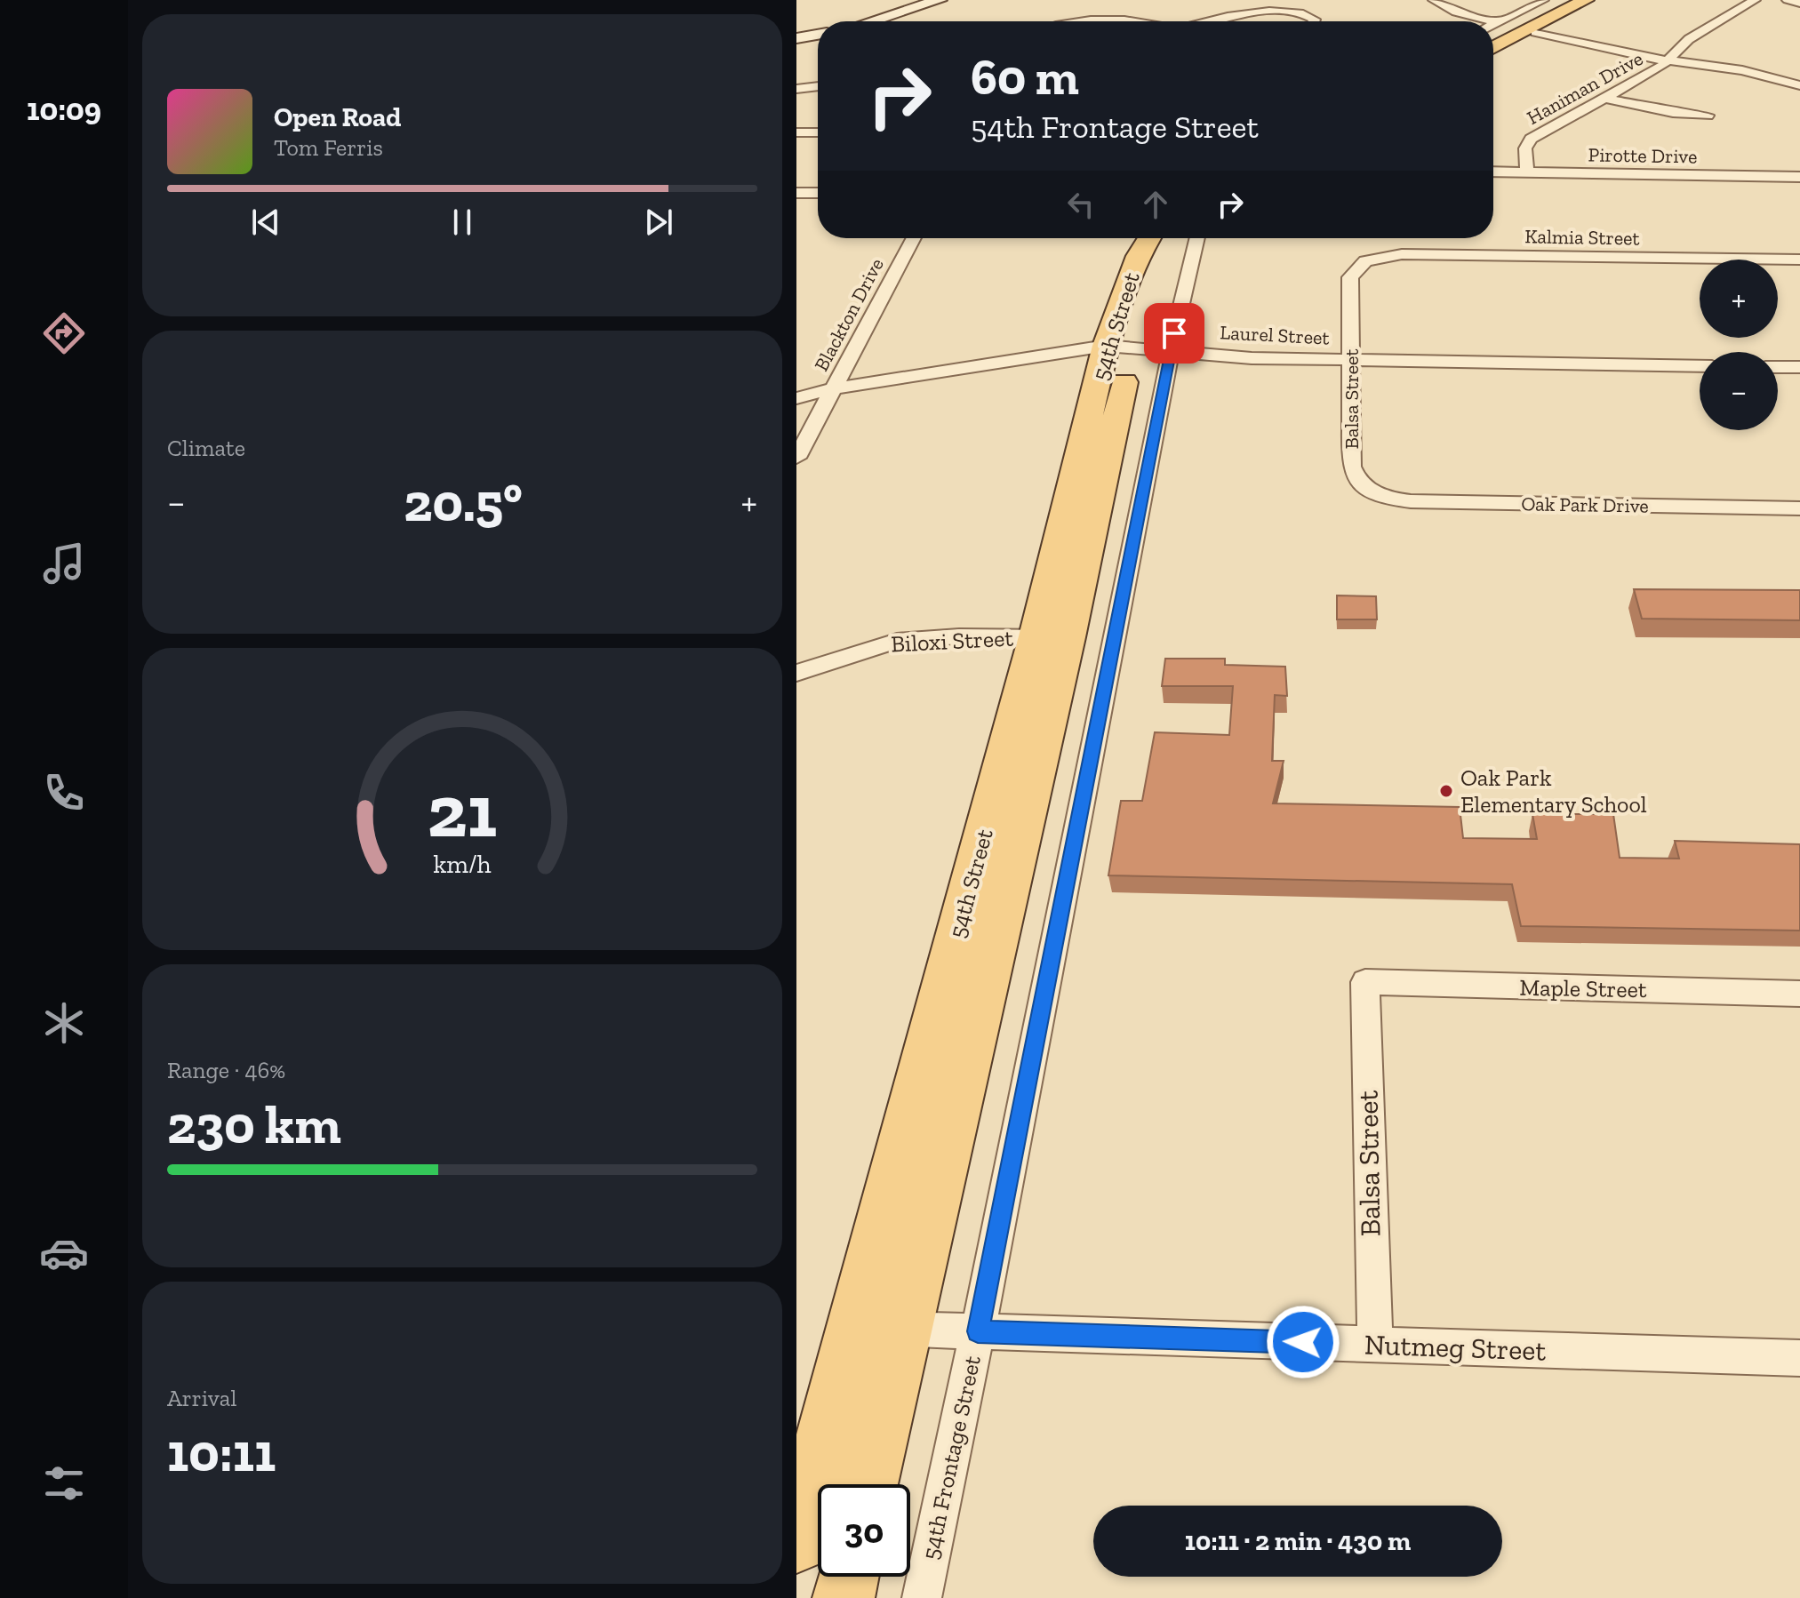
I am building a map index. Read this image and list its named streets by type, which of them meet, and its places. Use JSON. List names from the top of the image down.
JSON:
{
  "streets": {
    "main road": ["54th Street"],
    "street": [
      "Haniman Drive",
      "Pirotte Drive",
      "Kalmia Street",
      "Blackton Drive",
      "Laurel Street",
      "Balsa Street",
      "Oak Park Drive",
      "Biloxi Street",
      "Maple Street",
      "Nutmeg Street",
      "54th Frontage Street"
    ]
  },
  "crossings": [
    ["Haniman Drive", "Pirotte Drive"],
    ["Kalmia Street", "Balsa Street"],
    ["Blackton Drive", "Laurel Street"],
    ["54th Street", "Laurel Street"],
    ["54th Street", "Biloxi Street"],
    ["54th Street", "Nutmeg Street"],
    ["Laurel Street", "Balsa Street"],
    ["Laurel Street", "54th Frontage Street"],
    ["Balsa Street", "Oak Park Drive"],
    ["Balsa Street", "Maple Street"],
    ["Balsa Street", "Nutmeg Street"],
    ["Nutmeg Street", "54th Frontage Street"]
  ],
  "places": ["Oak Park Elementary School"],
  "page": {
    "tabs": "10:09",
    "turn": ["60 m", "54th Frontage Street"],
    "song": ["Open Road", "Tom Ferris"],
    "map_buttons": ["+", "−"],
    "tile": [
      "Climate",
      ["Range · 46%", "230 km"],
      ["Arrival", "10:11"]
    ],
    "heat": ["−", "20.5°", "+"],
    "limit": "30",
    "trip": "10:11 · 2 min · 430 m",
    "gauge": ["21", "km/h"]
  }
}
